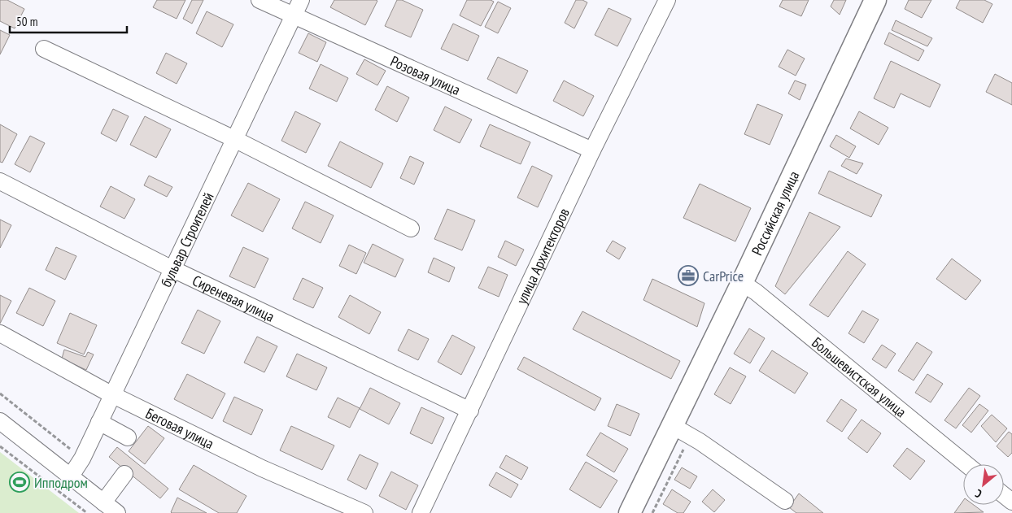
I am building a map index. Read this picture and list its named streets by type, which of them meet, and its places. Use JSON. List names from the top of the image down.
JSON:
{
  "streets": {
    "main road": ["Российская улица"],
    "street": [
      "Розовая улица",
      "бульвар Строителей",
      "улица Архитекторов",
      "Сиреневая улица",
      "Большевистская улица",
      "Беговая улица"
    ]
  },
  "crossings": [
    ["Розовая улица", "бульвар Строителей"],
    ["Розовая улица", "улица Архитекторов"],
    ["Российская улица", "Большевистская улица"],
    ["бульвар Строителей", "Сиреневая улица"],
    ["бульвар Строителей", "Беговая улица"],
    ["улица Архитекторов", "Сиреневая улица"]
  ],
  "places": {
    "office": ["CarPrice"],
    "sports": ["Ипподром"]
  },
  "scale_bar": "50 m",
  "north": "bottom left"
}
